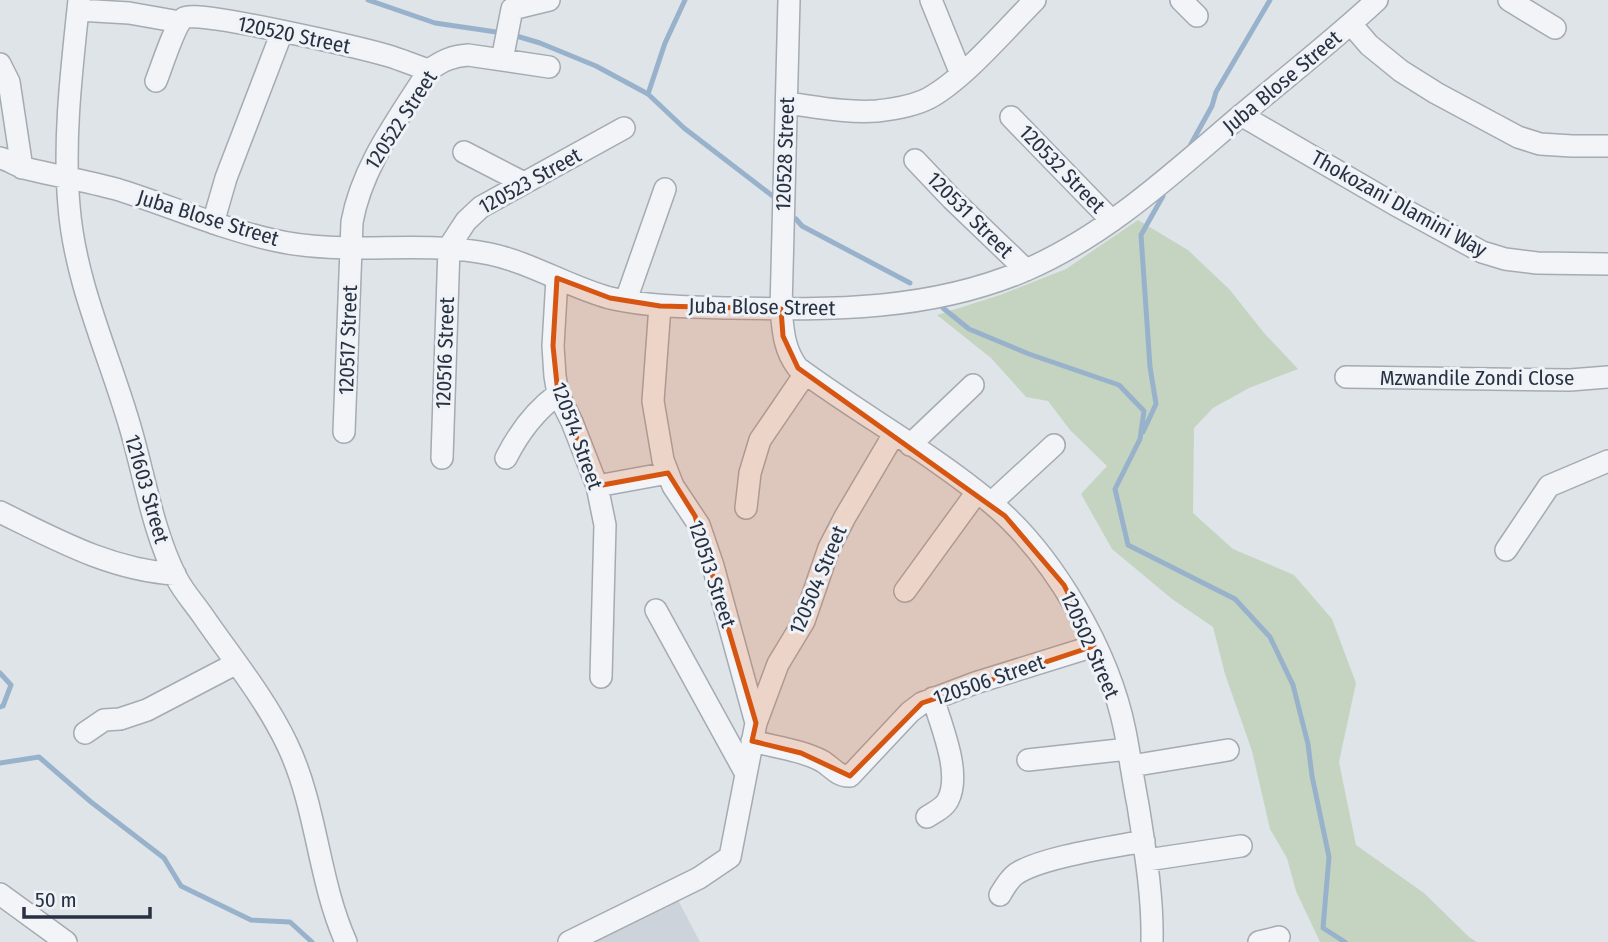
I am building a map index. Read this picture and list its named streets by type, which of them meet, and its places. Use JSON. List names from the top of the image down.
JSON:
{
  "streets": {
    "street": [
      "120520 Street",
      "Juba Blose Street",
      "120522 Street",
      "120528 Street",
      "120532 Street",
      "120523 Street",
      "Thokozani Dlamini Way",
      "120531 Street",
      "120517 Street",
      "120516 Street",
      "Mzwandile Zondi Close",
      "120514 Street",
      "121603 Street",
      "120513 Street",
      "120504 Street",
      "120502 Street",
      "120506 Street"
    ]
  },
  "crossings": [
    ["120520 Street", "120522 Street"],
    ["120520 Street", "121603 Street"],
    ["Juba Blose Street", "120522 Street"],
    ["Juba Blose Street", "120528 Street"],
    ["Juba Blose Street", "120532 Street"],
    ["Juba Blose Street", "120523 Street"],
    ["Juba Blose Street", "Thokozani Dlamini Way"],
    ["Juba Blose Street", "120531 Street"],
    ["Juba Blose Street", "120517 Street"],
    ["Juba Blose Street", "120516 Street"],
    ["Juba Blose Street", "120514 Street"],
    ["Juba Blose Street", "121603 Street"],
    ["Juba Blose Street", "120513 Street"],
    ["Juba Blose Street", "120502 Street"],
    ["120522 Street", "120517 Street"],
    ["120528 Street", "120502 Street"],
    ["120523 Street", "120516 Street"],
    ["120513 Street", "120504 Street"],
    ["120513 Street", "120506 Street"],
    ["120504 Street", "120502 Street"],
    ["120504 Street", "120506 Street"],
    ["120502 Street", "120506 Street"]
  ],
  "scale_bar": "50 m"
}
